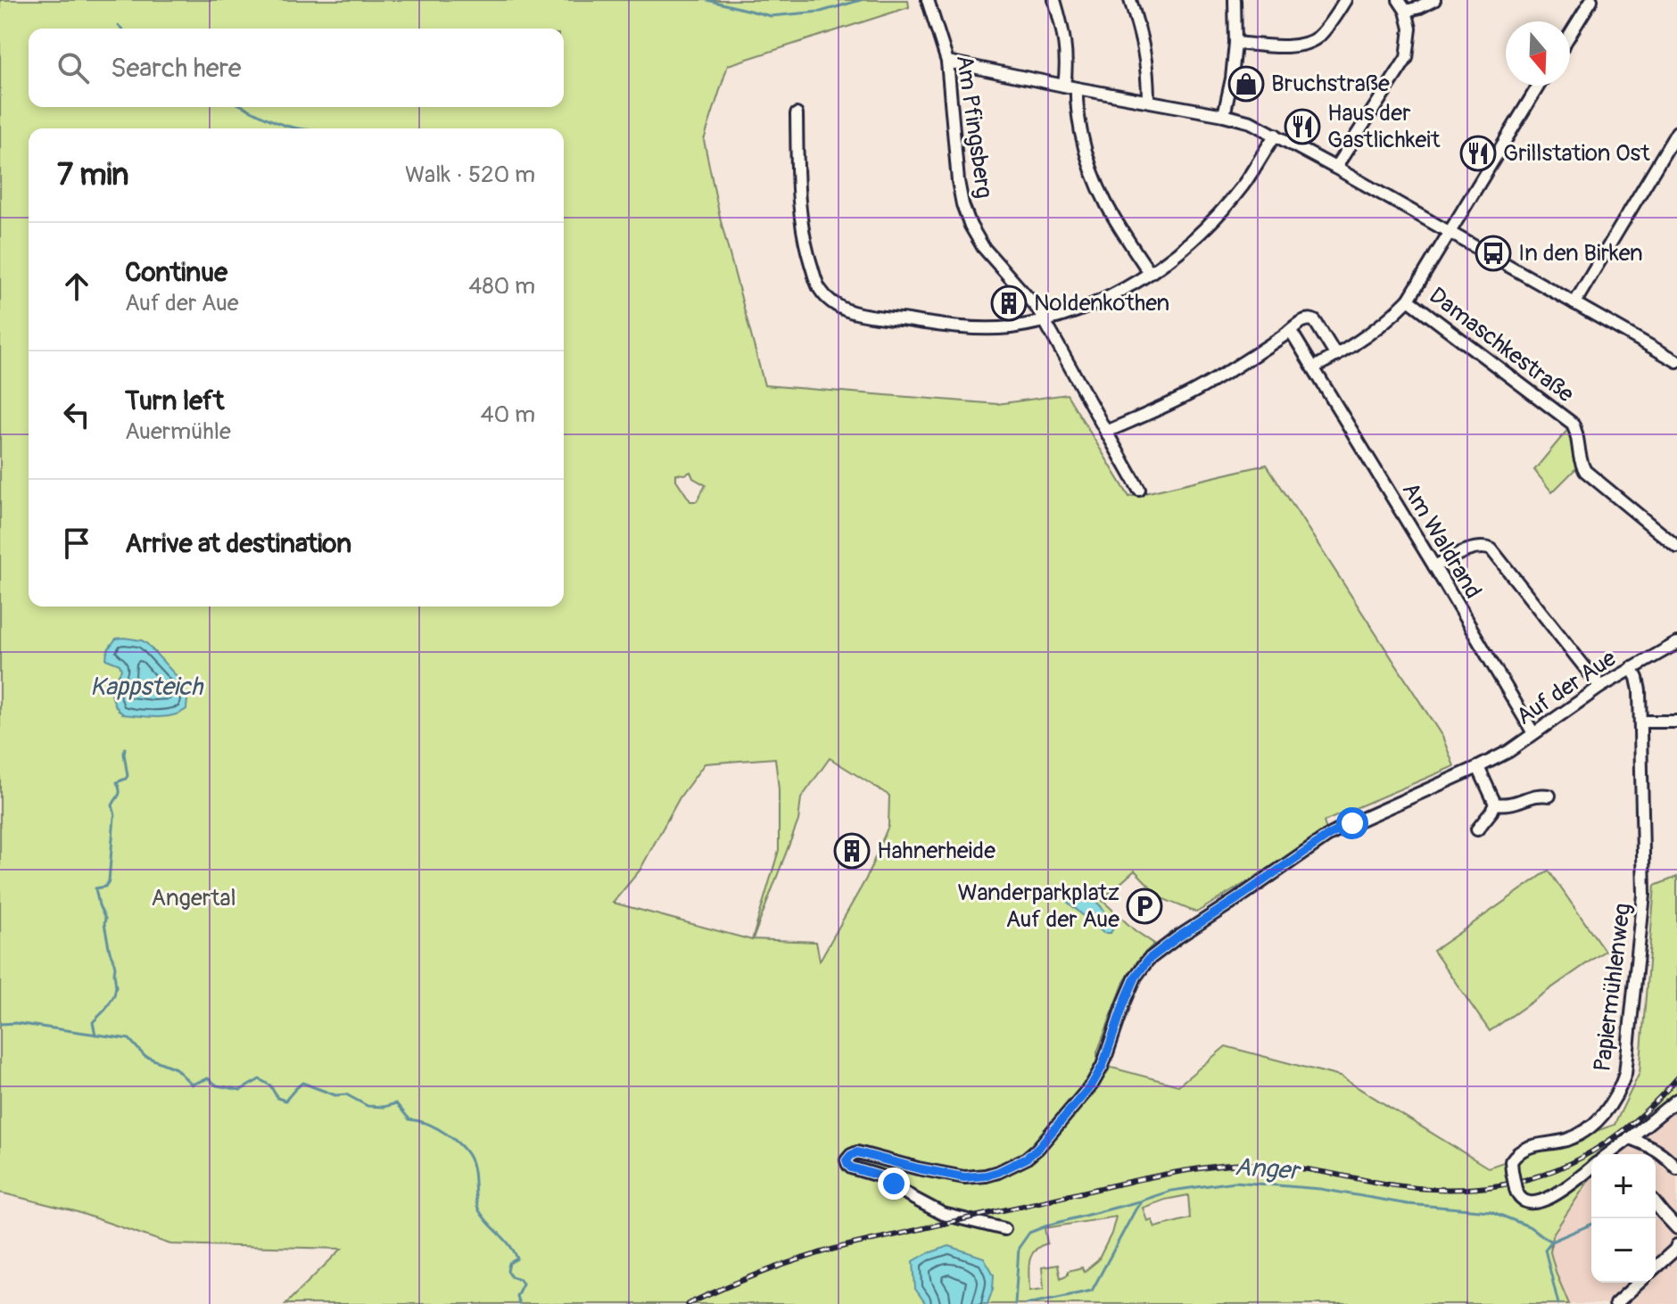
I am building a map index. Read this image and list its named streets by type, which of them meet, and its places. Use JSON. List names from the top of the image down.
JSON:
{
  "streets": {
    "street": [
      "Am Pfingsberg",
      "Damaschkestraße",
      "Am Waldrand",
      "Auf der Aue",
      "Papiermühlenweg"
    ]
  },
  "crossings": [
    ["Am Waldrand", "Auf der Aue"],
    ["Auf der Aue", "Papiermühlenweg"]
  ],
  "water": ["Kappsteich", "Anger"],
  "parks": ["Angertal"],
  "places": {
    "shop": ["Bruchstraße"],
    "restaurant": ["Haus der Gastlichkeit", "Grillstation Ost"],
    "bus stop": ["In den Birken"],
    "building": ["Noldenkothen", "Hahnerheide"],
    "parking": ["Wanderparkplatz Auf der Aue"]
  },
  "north": "bottom",
  "page": {
    "search": "Search here",
    "heading": ["7 min", "Walk · 520 m"],
    "list": [
      ["Continue", "Auf der Aue", "480 m"],
      ["Turn left", "Auermühle", "40 m"],
      "Arrive at destination"
    ],
    "map_buttons": ["+", "−"]
  }
}
